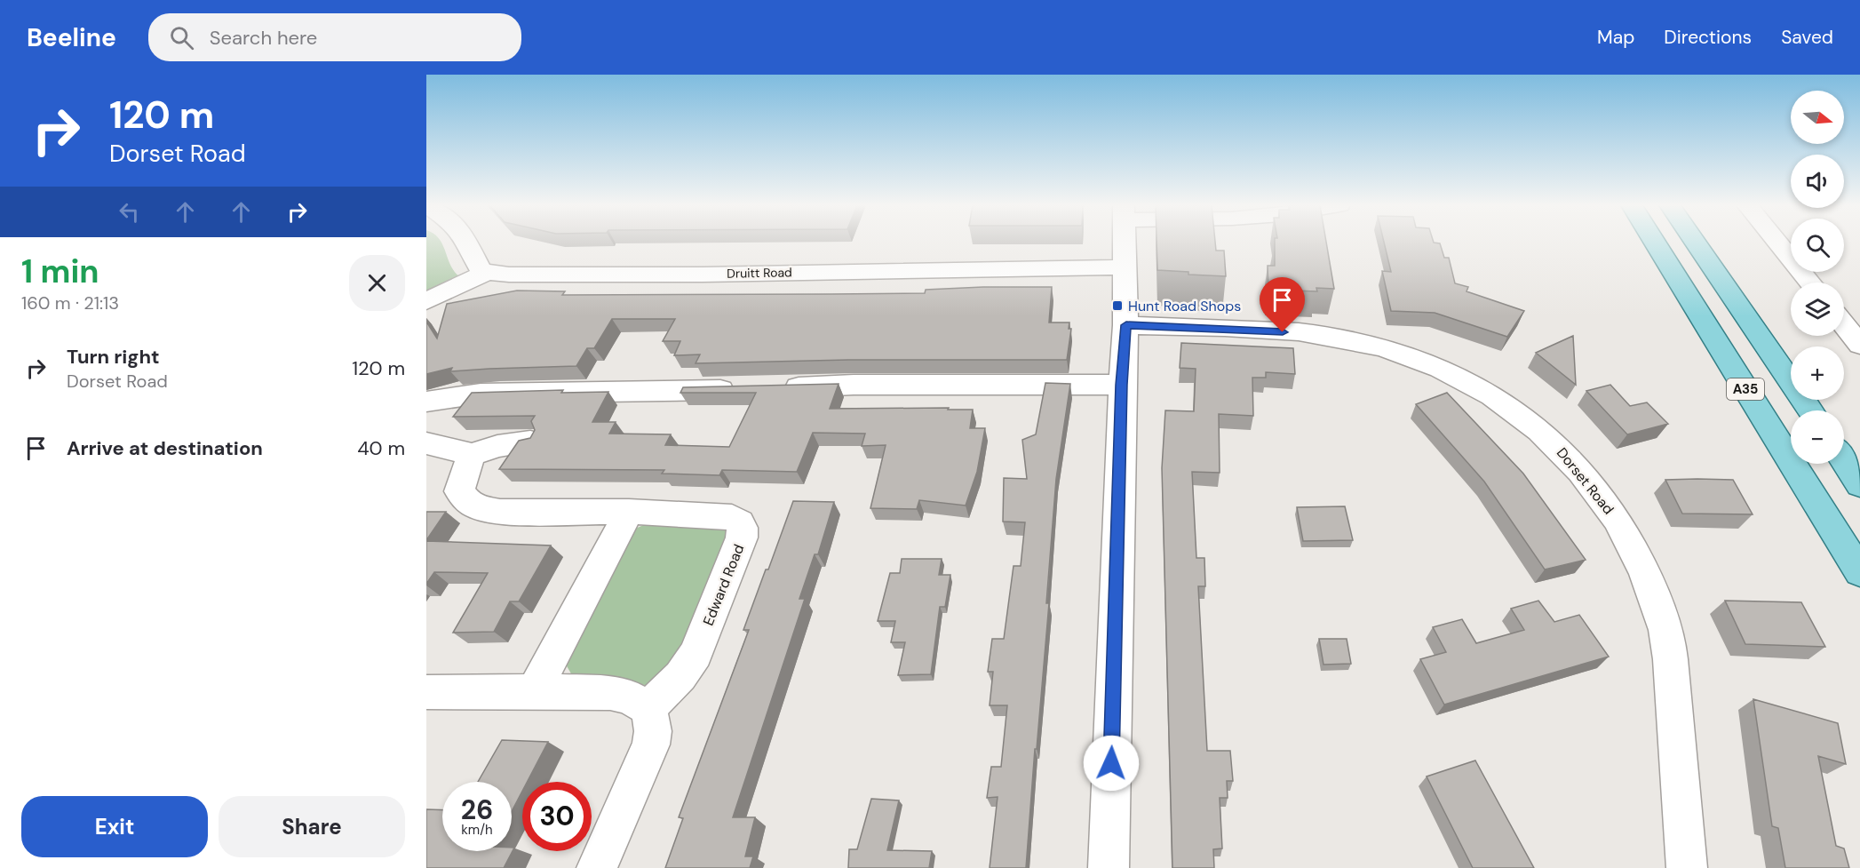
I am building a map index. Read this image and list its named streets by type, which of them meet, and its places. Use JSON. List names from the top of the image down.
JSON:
{
  "streets": {
    "main road": ["A35"],
    "street": ["Druitt Road", "Dorset Road", "Edward Road"]
  },
  "places": {
    "transit": ["Hunt Road Shops"]
  },
  "north": "right",
  "page": {
    "header": "Beeline",
    "search": "Search here",
    "nav": ["Map", "Directions", "Saved"],
    "turn": ["120 m", "Dorset Road"],
    "map_buttons": ["+", "−"],
    "heading": ["1 min", "160 m · 21:13"],
    "list": [
      {
        "name": "Turn right",
        "note": "Dorset Road",
        "value": "120 m"
      },
      {
        "name": "Arrive at destination",
        "value": "40 m"
      }
    ],
    "speed": "26 km/h",
    "limit": "30",
    "buttons": ["Exit", "Share"]
  }
}
